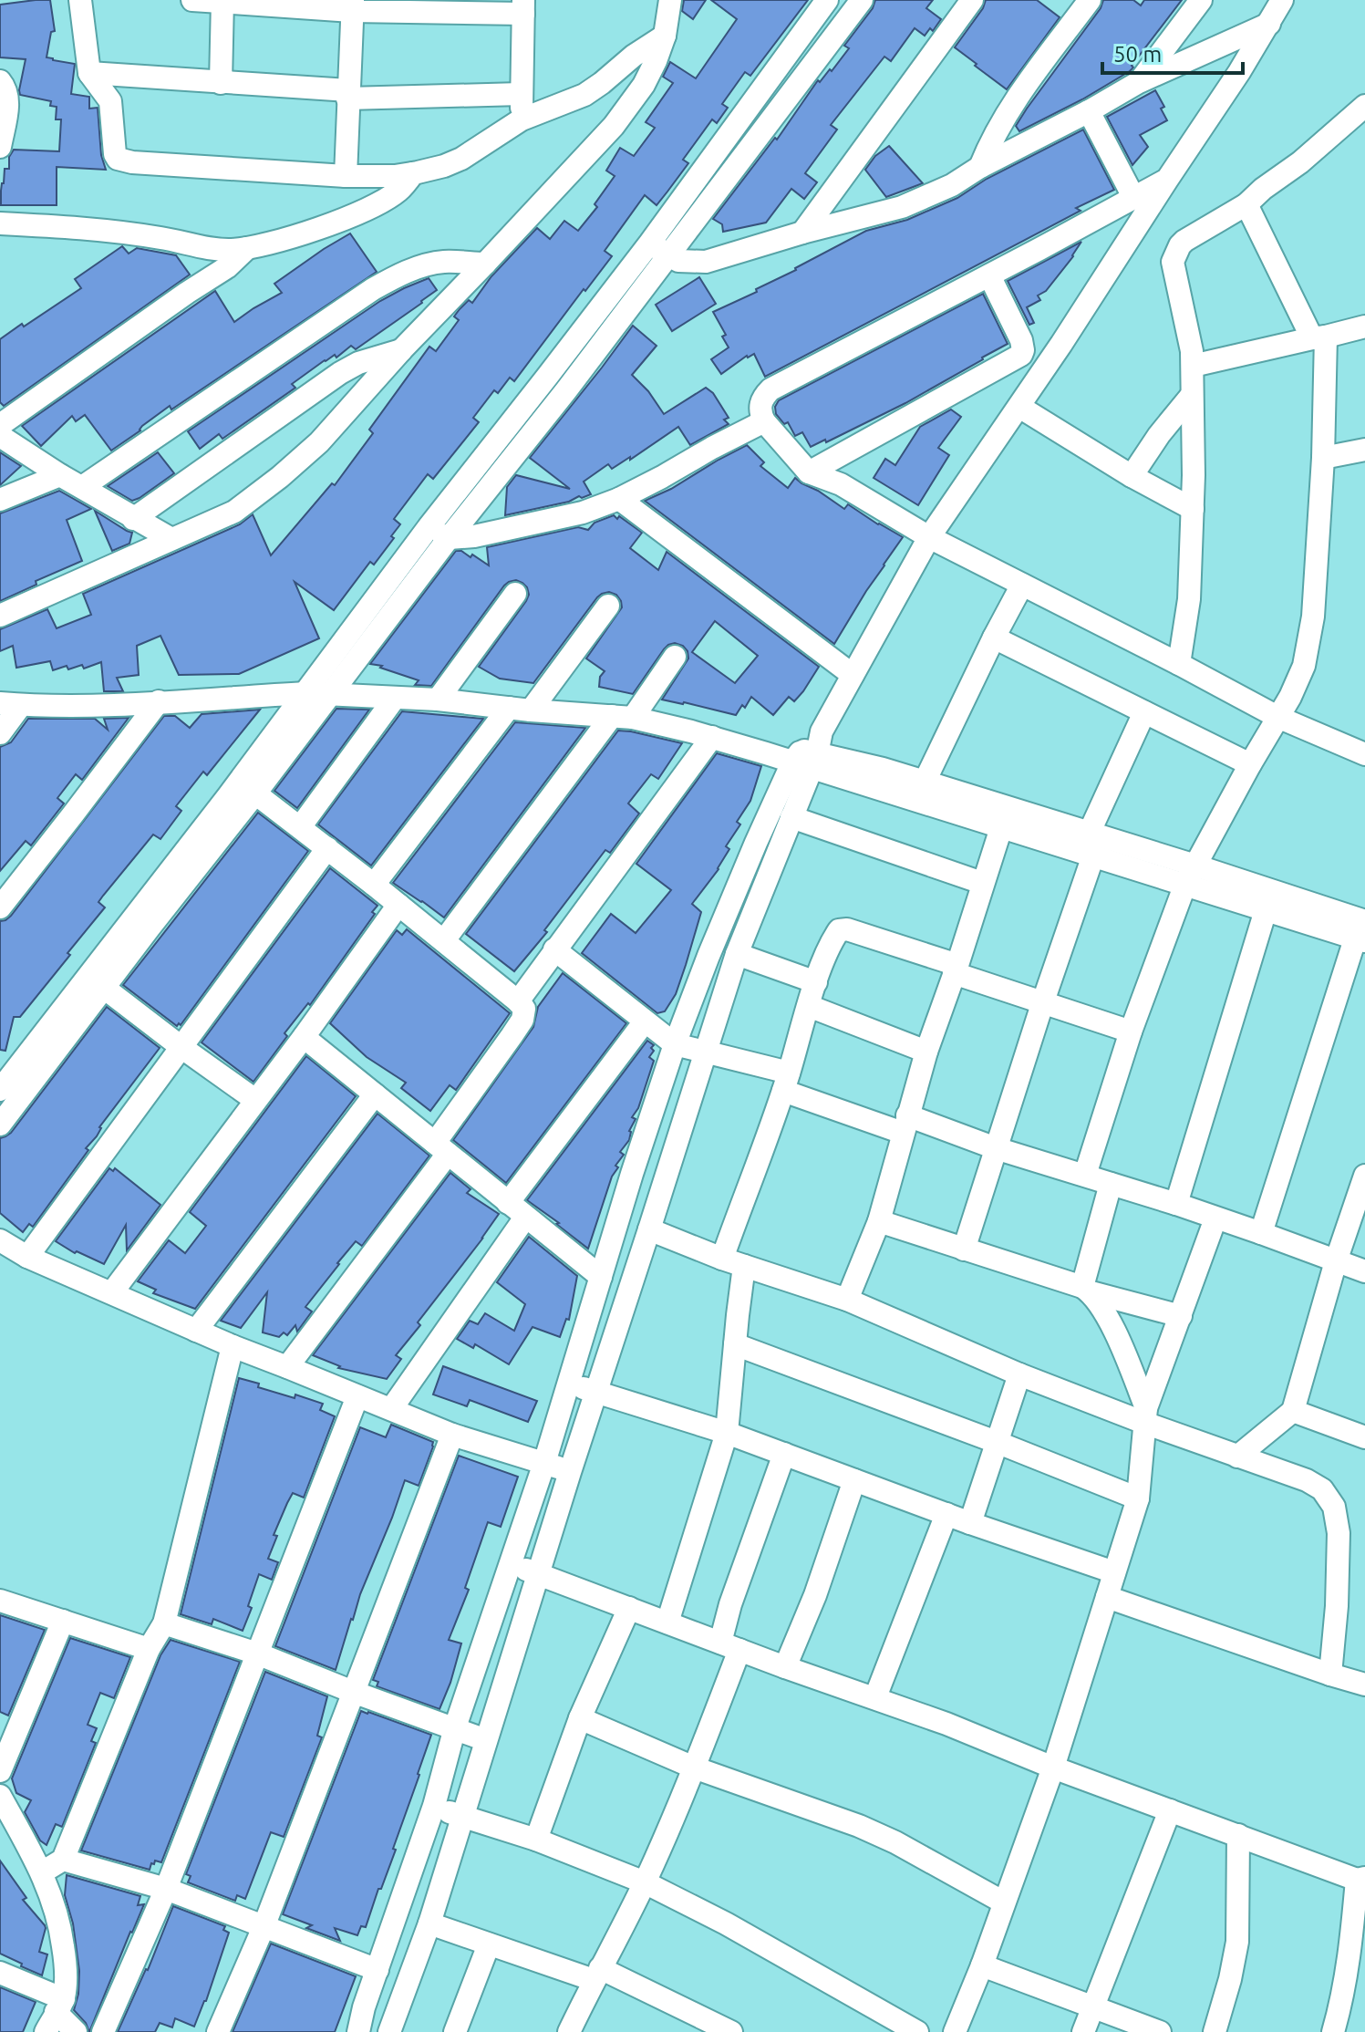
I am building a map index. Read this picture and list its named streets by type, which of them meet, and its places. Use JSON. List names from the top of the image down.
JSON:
{
  "scale_bar": "50 m"
}
